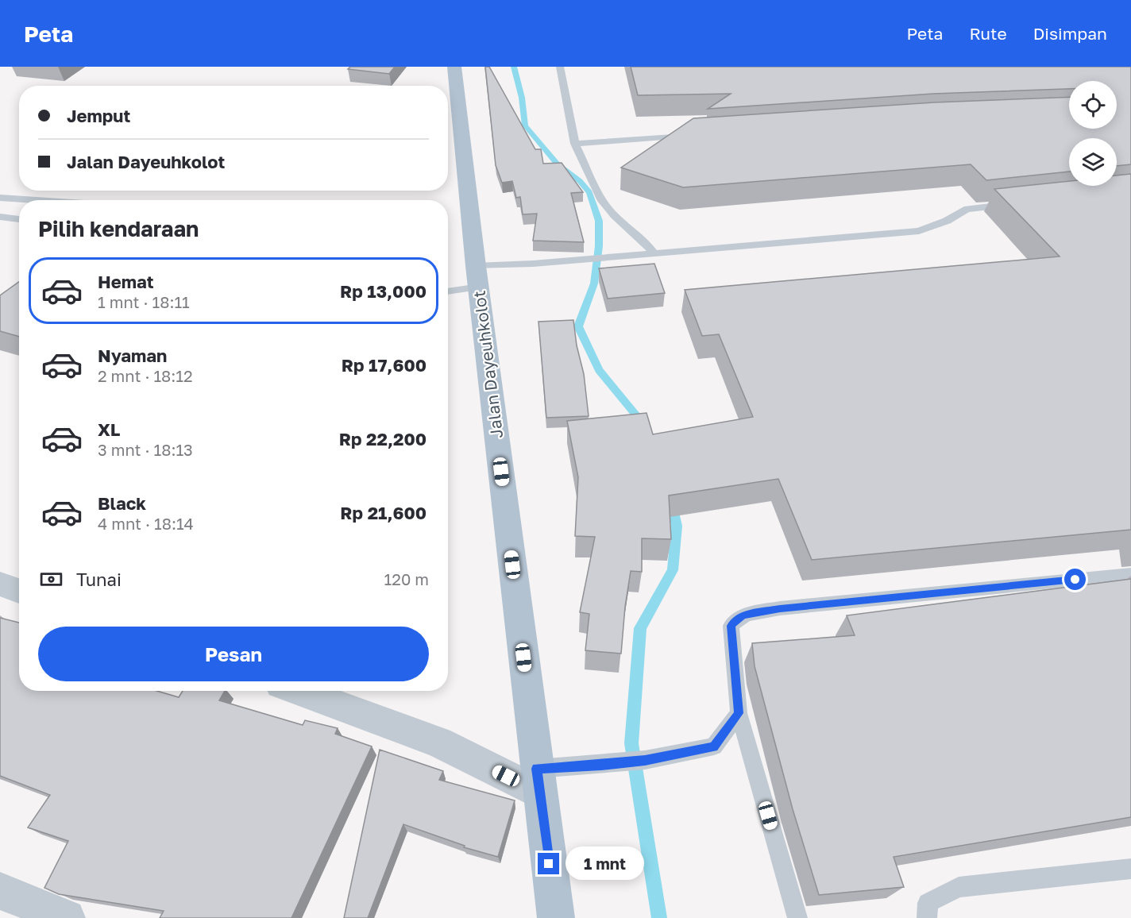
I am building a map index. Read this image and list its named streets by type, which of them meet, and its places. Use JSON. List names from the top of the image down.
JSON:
{
  "streets": {
    "main road": ["Jalan Dayeuhkolot"]
  },
  "page": {
    "header": "Peta",
    "nav": ["Peta", "Rute", "Disimpan"],
    "banner": ["Jemput", "Jalan Dayeuhkolot"],
    "heading": "Pilih kendaraan",
    "list": [
      {
        "name": "Hemat",
        "note": "1 mnt · 18:11",
        "value": "Rp 13,000"
      },
      {
        "name": "Nyaman",
        "note": "2 mnt · 18:12",
        "value": "Rp 17,600"
      },
      {
        "name": "XL",
        "note": "3 mnt · 18:13",
        "value": "Rp 22,200"
      },
      {
        "name": "Black",
        "note": "4 mnt · 18:14",
        "value": "Rp 21,600"
      }
    ],
    "pay": ["Tunai", "120 m"],
    "buttons": "Pesan",
    "bubble": "1 mnt"
  }
}
